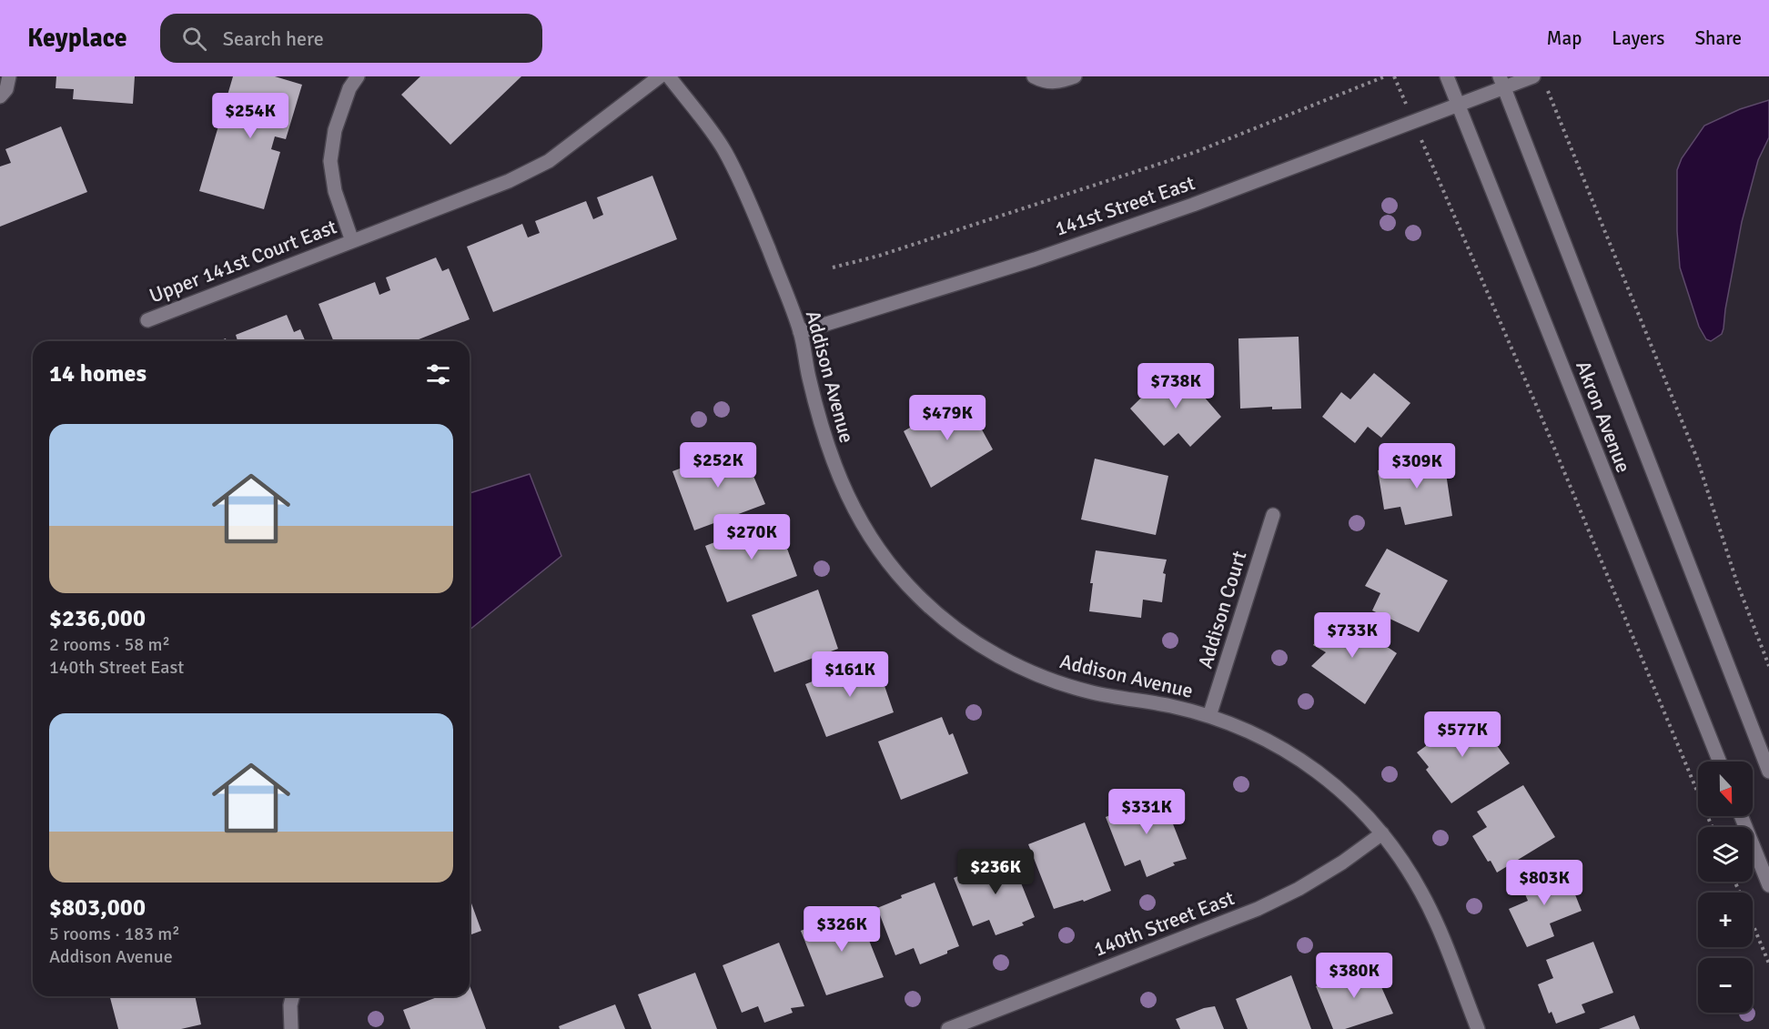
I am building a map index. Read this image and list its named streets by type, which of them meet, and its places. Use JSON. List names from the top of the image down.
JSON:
{
  "streets": {
    "street": [
      "141st Street East",
      "Upper 141st Court East",
      "Addison Avenue",
      "Akron Avenue",
      "Addison Court",
      "140th Street East"
    ]
  },
  "crossings": [
    ["141st Street East", "Addison Avenue"],
    ["141st Street East", "Akron Avenue"],
    ["Addison Avenue", "Addison Court"],
    ["Addison Avenue", "140th Street East"]
  ],
  "north": "bottom",
  "page": {
    "header": "Keyplace",
    "search": "Search here",
    "nav": ["Map", "Layers", "Share"],
    "price": [
      "$254K",
      "$738K",
      "$479K",
      "$252K",
      "$309K",
      "$270K",
      "$733K",
      "$161K",
      "$577K",
      "$331K",
      "$236K",
      "$803K",
      "$326K",
      "$380K"
    ],
    "heading": "14 homes",
    "list": [
      {
        "name": "$236,000",
        "note": "2 rooms · 58 m² · 140th Street East"
      },
      {
        "name": "$803,000",
        "note": "5 rooms · 183 m² · Addison Avenue"
      }
    ],
    "map_buttons": ["+", "−"]
  }
}
